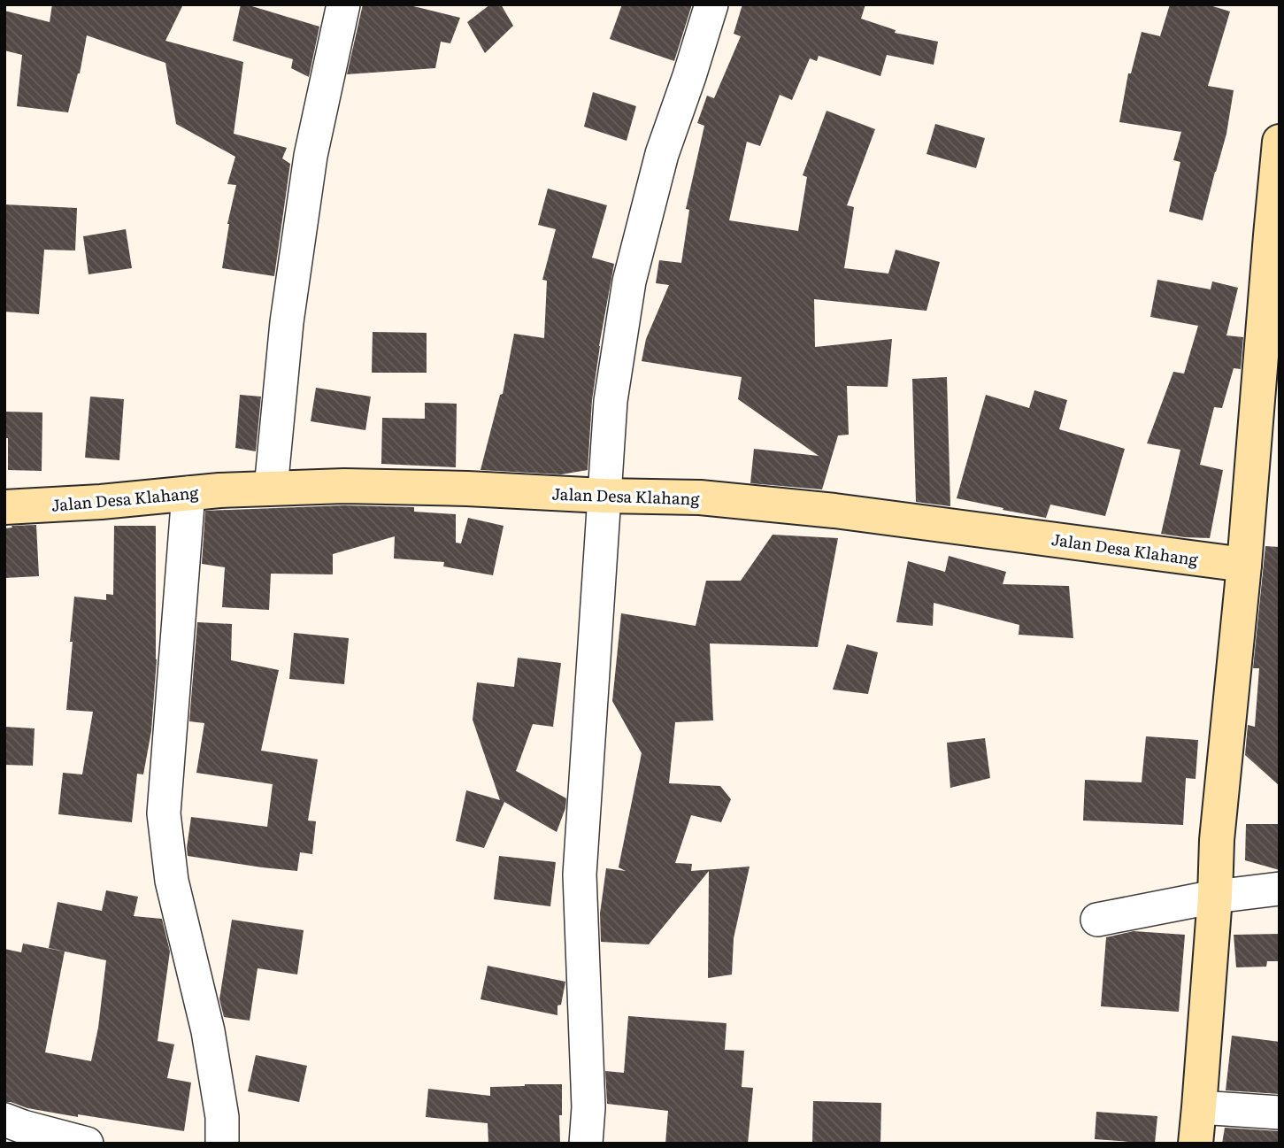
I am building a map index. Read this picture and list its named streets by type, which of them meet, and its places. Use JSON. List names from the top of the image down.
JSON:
{
  "streets": {
    "street": ["Jalan Desa Klahang"]
  }
}
